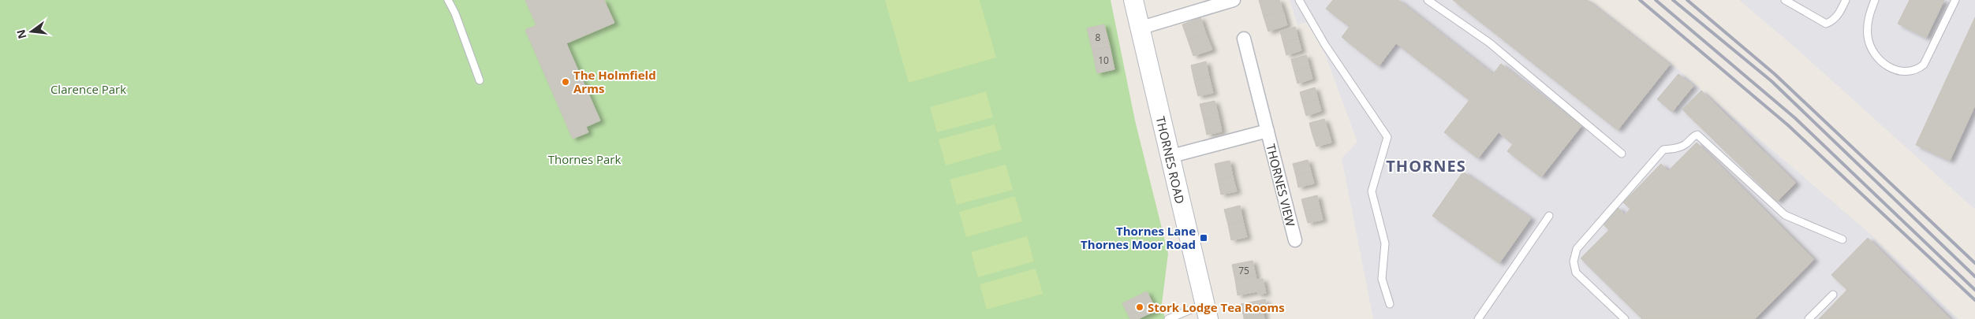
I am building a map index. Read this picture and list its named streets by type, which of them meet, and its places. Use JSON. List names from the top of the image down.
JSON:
{
  "streets": {
    "main road": ["THORNES ROAD"],
    "street": ["THORNES VIEW"]
  },
  "crossings": [
    ["THORNES ROAD", "THORNES VIEW"]
  ],
  "districts": ["THORNES"],
  "parks": ["Clarence Park", "Thornes Park"],
  "places": {
    "other": ["The Holmfield Arms", "Stork Lodge Tea Rooms"],
    "transit": ["Thornes Lane Thornes Moor Road"]
  },
  "house_numbers": ["8", "10", "75"],
  "north": "left"
}
